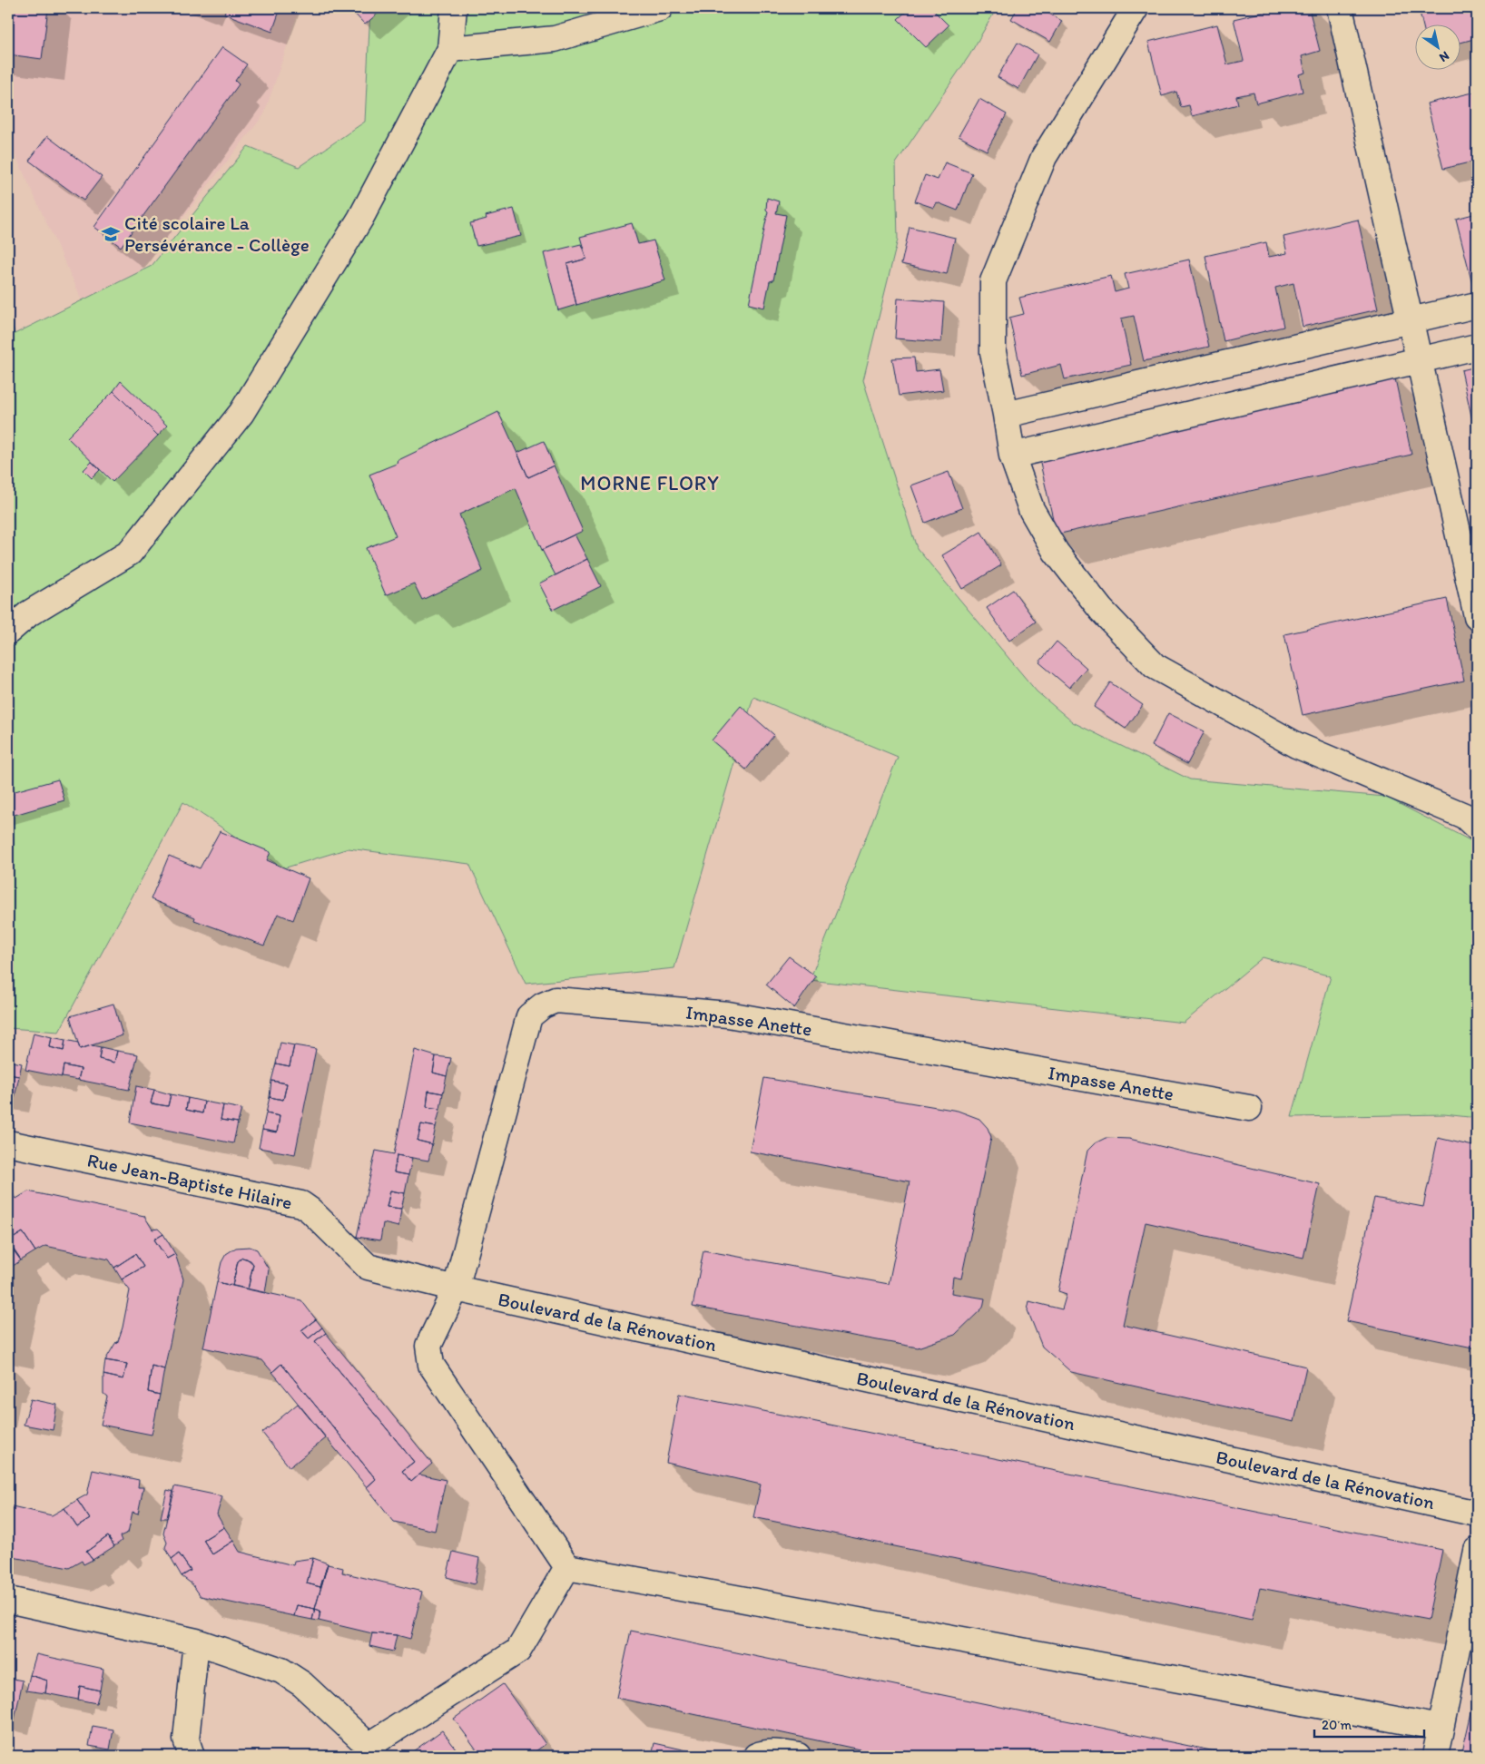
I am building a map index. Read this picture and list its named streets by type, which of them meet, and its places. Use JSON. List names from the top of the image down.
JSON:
{
  "streets": {
    "street": ["Impasse Anette", "Rue Jean-Baptiste Hilaire", "Boulevard de la Rénovation"]
  },
  "crossings": [
    ["Impasse Anette", "Rue Jean-Baptiste Hilaire"],
    ["Impasse Anette", "Boulevard de la Rénovation"],
    ["Rue Jean-Baptiste Hilaire", "Boulevard de la Rénovation"]
  ],
  "districts": ["MORNE FLORY"],
  "places": {
    "school or university": ["Cité scolaire La Persévérance - Collège"]
  },
  "scale_bar": "20 m",
  "north": "bottom right"
}
